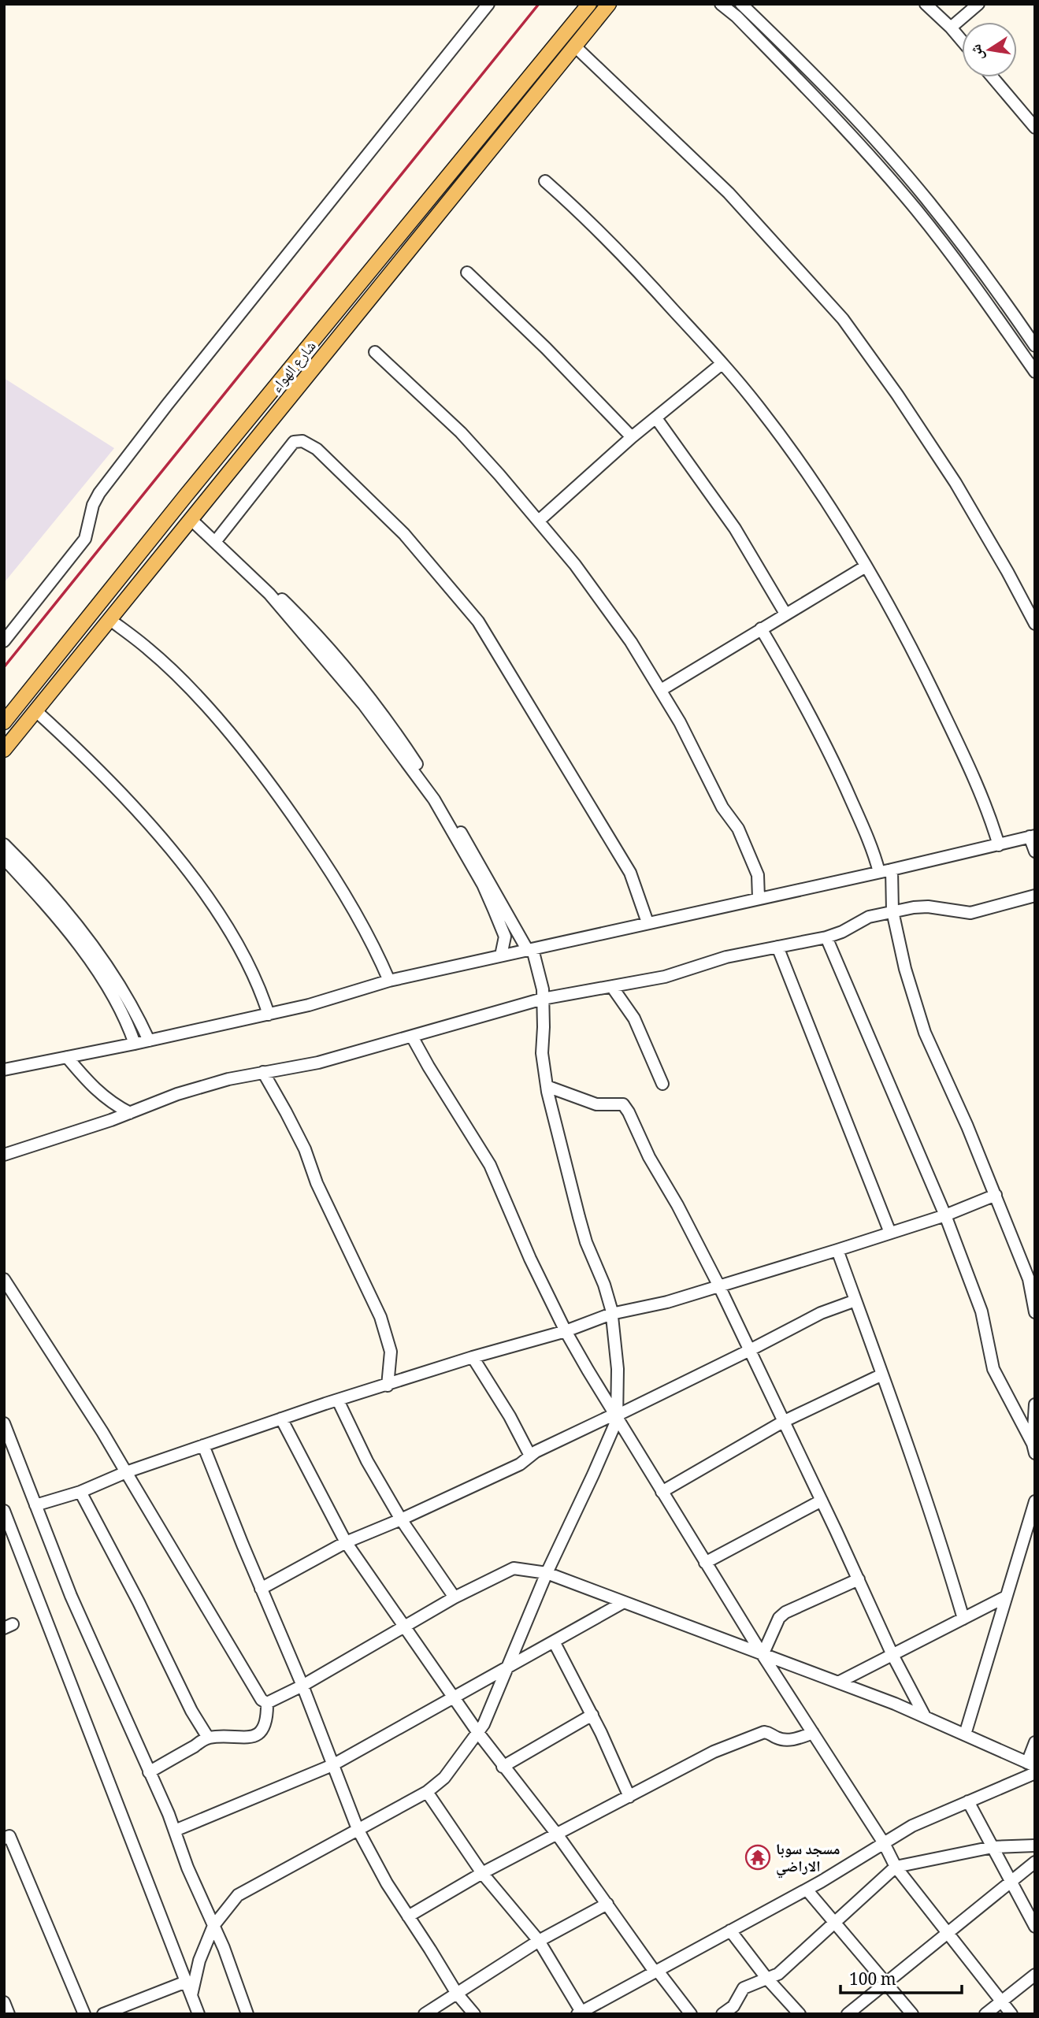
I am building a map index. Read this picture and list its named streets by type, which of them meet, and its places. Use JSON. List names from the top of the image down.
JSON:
{
  "streets": {
    "main road": ["شارع الهواء"]
  },
  "places": {
    "temple": ["مسجد سوبا الاراضي"]
  },
  "scale_bar": "100 m",
  "north": "left"
}
